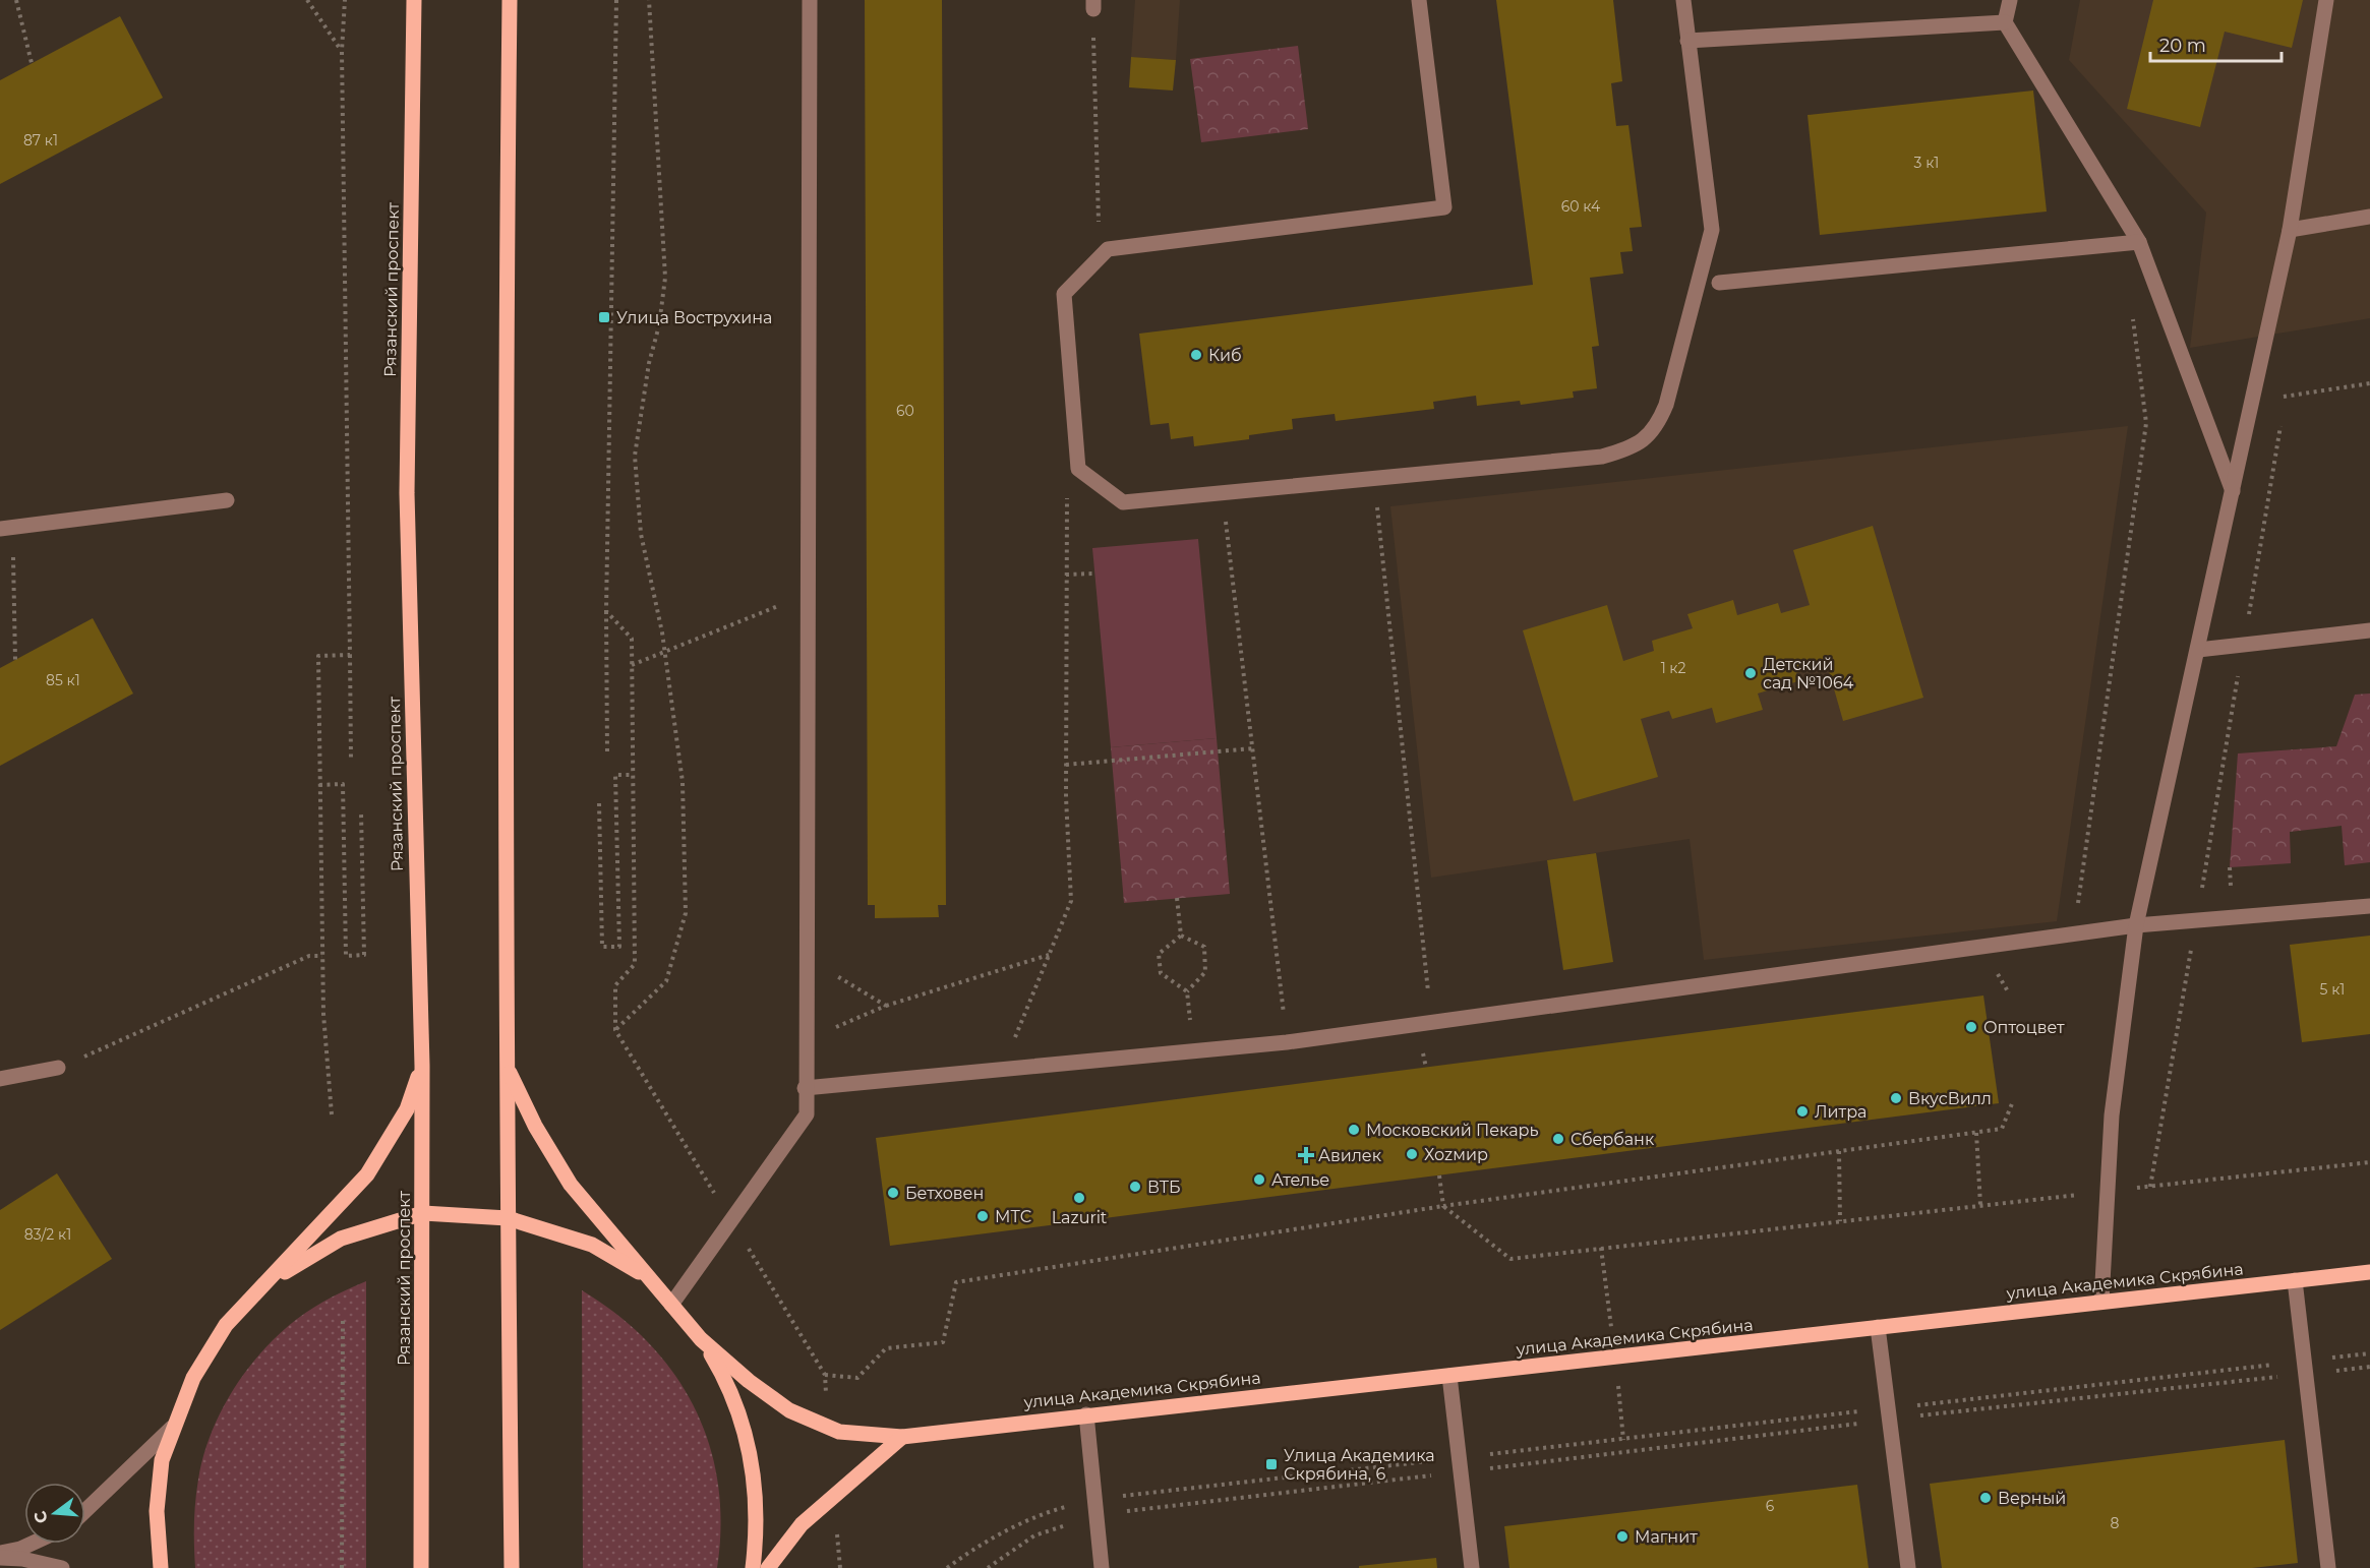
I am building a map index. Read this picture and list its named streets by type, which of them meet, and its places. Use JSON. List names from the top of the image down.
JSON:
{
  "streets": {
    "main road": ["Рязанский проспект", "улица Академика Скрябина"]
  },
  "places": {
    "transit": ["Улица Вострухина", "Улица Академика Скрябина, 6"],
    "other": [
      "Киб",
      "Детский сад №1064",
      "Оптоцвет",
      "ВкусВилл",
      "Литра",
      "Московский Пекарь",
      "Сбербанк",
      "Хоzмир",
      "Ателье",
      "ВТБ",
      "Бетховен",
      "Lazurit",
      "МТС",
      "Верный",
      "Магнит"
    ],
    "health": ["Авилек"]
  },
  "house_numbers": [
    "87 к1",
    "3 к1",
    "60 к4",
    "60",
    "1 к2",
    "85 к1",
    "5 к1",
    "83/2 к1",
    "6",
    "8"
  ],
  "scale_bar": "20 m",
  "north": "left"
}
